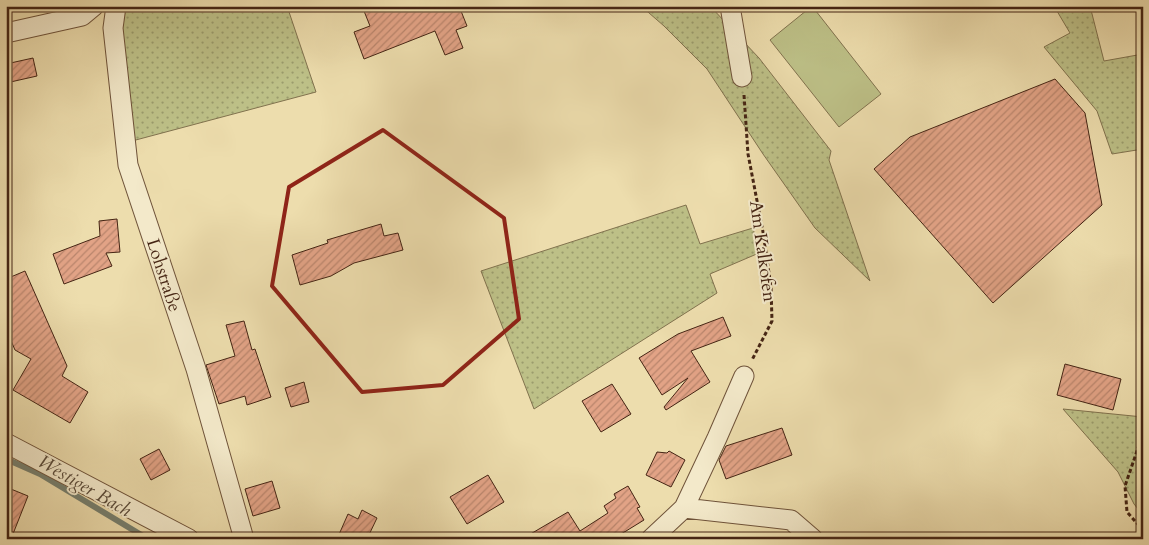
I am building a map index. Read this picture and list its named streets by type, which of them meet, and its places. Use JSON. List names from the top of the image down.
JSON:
{
  "streets": {
    "street": ["Lohstraße"],
    "path": ["Am Kalkofen"]
  },
  "water": ["Westiger Bach"]
}
